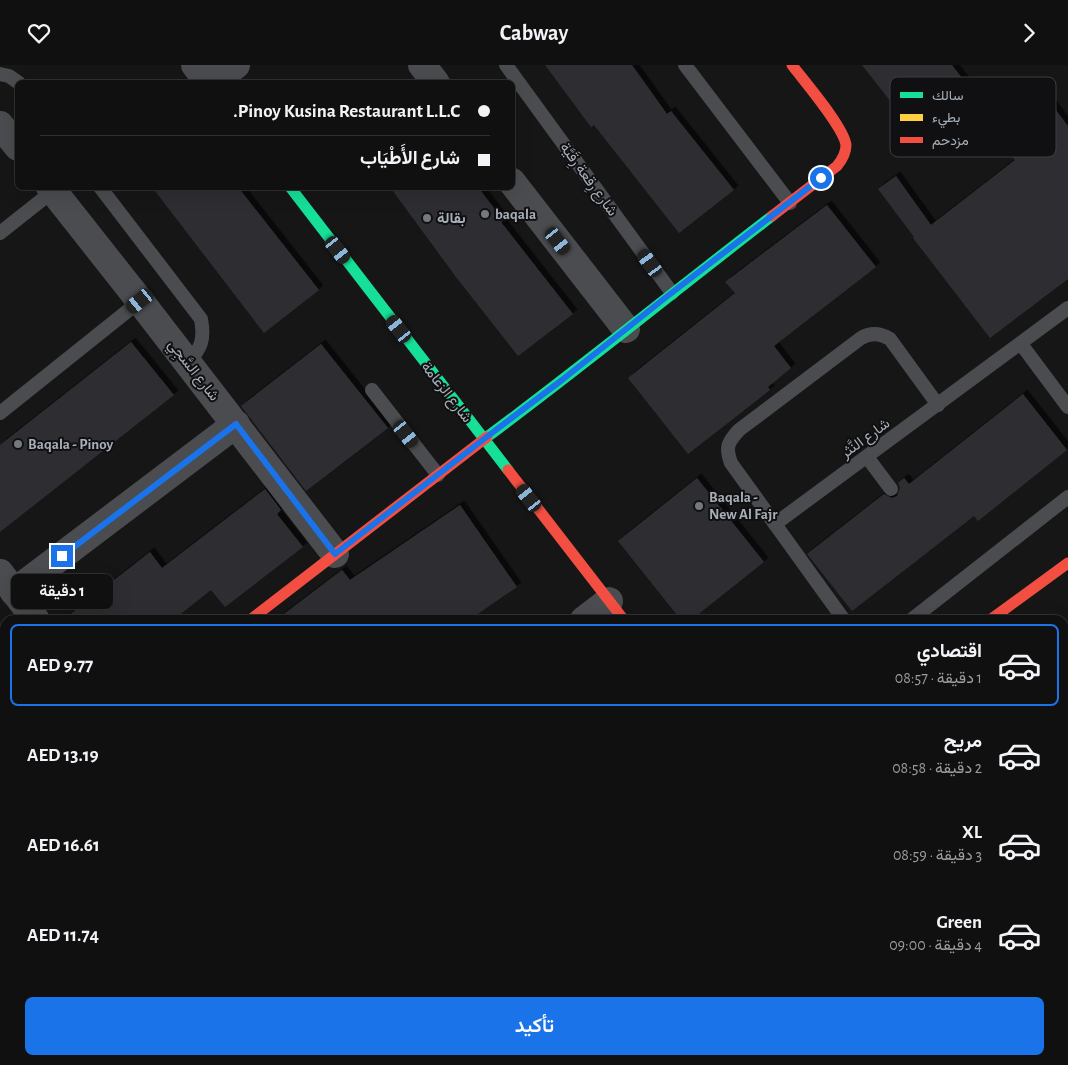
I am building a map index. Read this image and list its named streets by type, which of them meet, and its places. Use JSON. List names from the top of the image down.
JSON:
{
  "streets": {
    "street": ["شارع السَّجِي", "شارع الزعامة"],
    "lane": ["شارع رِقعة رِقَيَّة", "شارع النَّثر"]
  },
  "places": [
    "baqala",
    "بقالة",
    "Baqala - Pinoy",
    "Baqala - New Al Fajr"
  ],
  "legend": ["سالك", "بطيء", "مزدحم"],
  "page": {
    "header": "Cabway",
    "banner": ["Pinoy Kusina Restaurant L.L.C.", "شارع الأَطْيَاب"],
    "bubble": "1 دقيقة",
    "list": [
      {
        "name": "اقتصادي",
        "note": "1 دقيقة · 08:57",
        "value": "AED 9.77"
      },
      {
        "name": "مريح",
        "note": "2 دقيقة · 08:58",
        "value": "AED 13.19"
      },
      {
        "name": "XL",
        "note": "3 دقيقة · 08:59",
        "value": "AED 16.61"
      },
      {
        "name": "Green",
        "note": "4 دقيقة · 09:00",
        "value": "AED 11.74"
      }
    ],
    "buttons": "تأكيد"
  }
}
